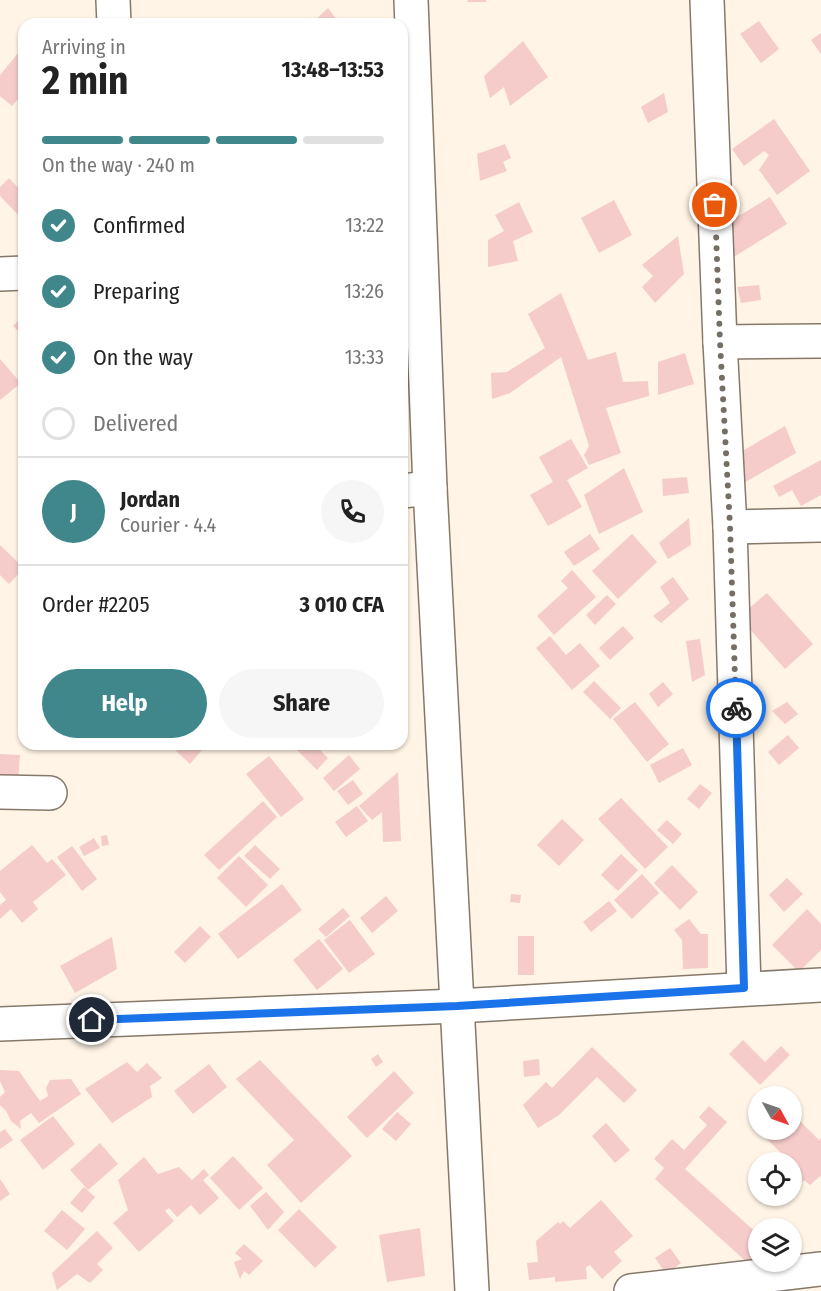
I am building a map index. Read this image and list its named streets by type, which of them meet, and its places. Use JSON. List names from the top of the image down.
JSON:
{
  "north": "bottom right",
  "page": {
    "heading": ["2 min", "Arriving in", "13:48–13:53"],
    "panel": [
      "Jordan",
      "Courier · 4.4",
      "Order #2205",
      "3 010 CFA"
    ],
    "bar": "On the way · 240 m",
    "list": [
      ["Confirmed", "13:22"],
      ["Preparing", "13:26"],
      ["On the way", "13:33"],
      "Delivered"
    ],
    "round": "J",
    "buttons": ["Help", "Share"]
  }
}
